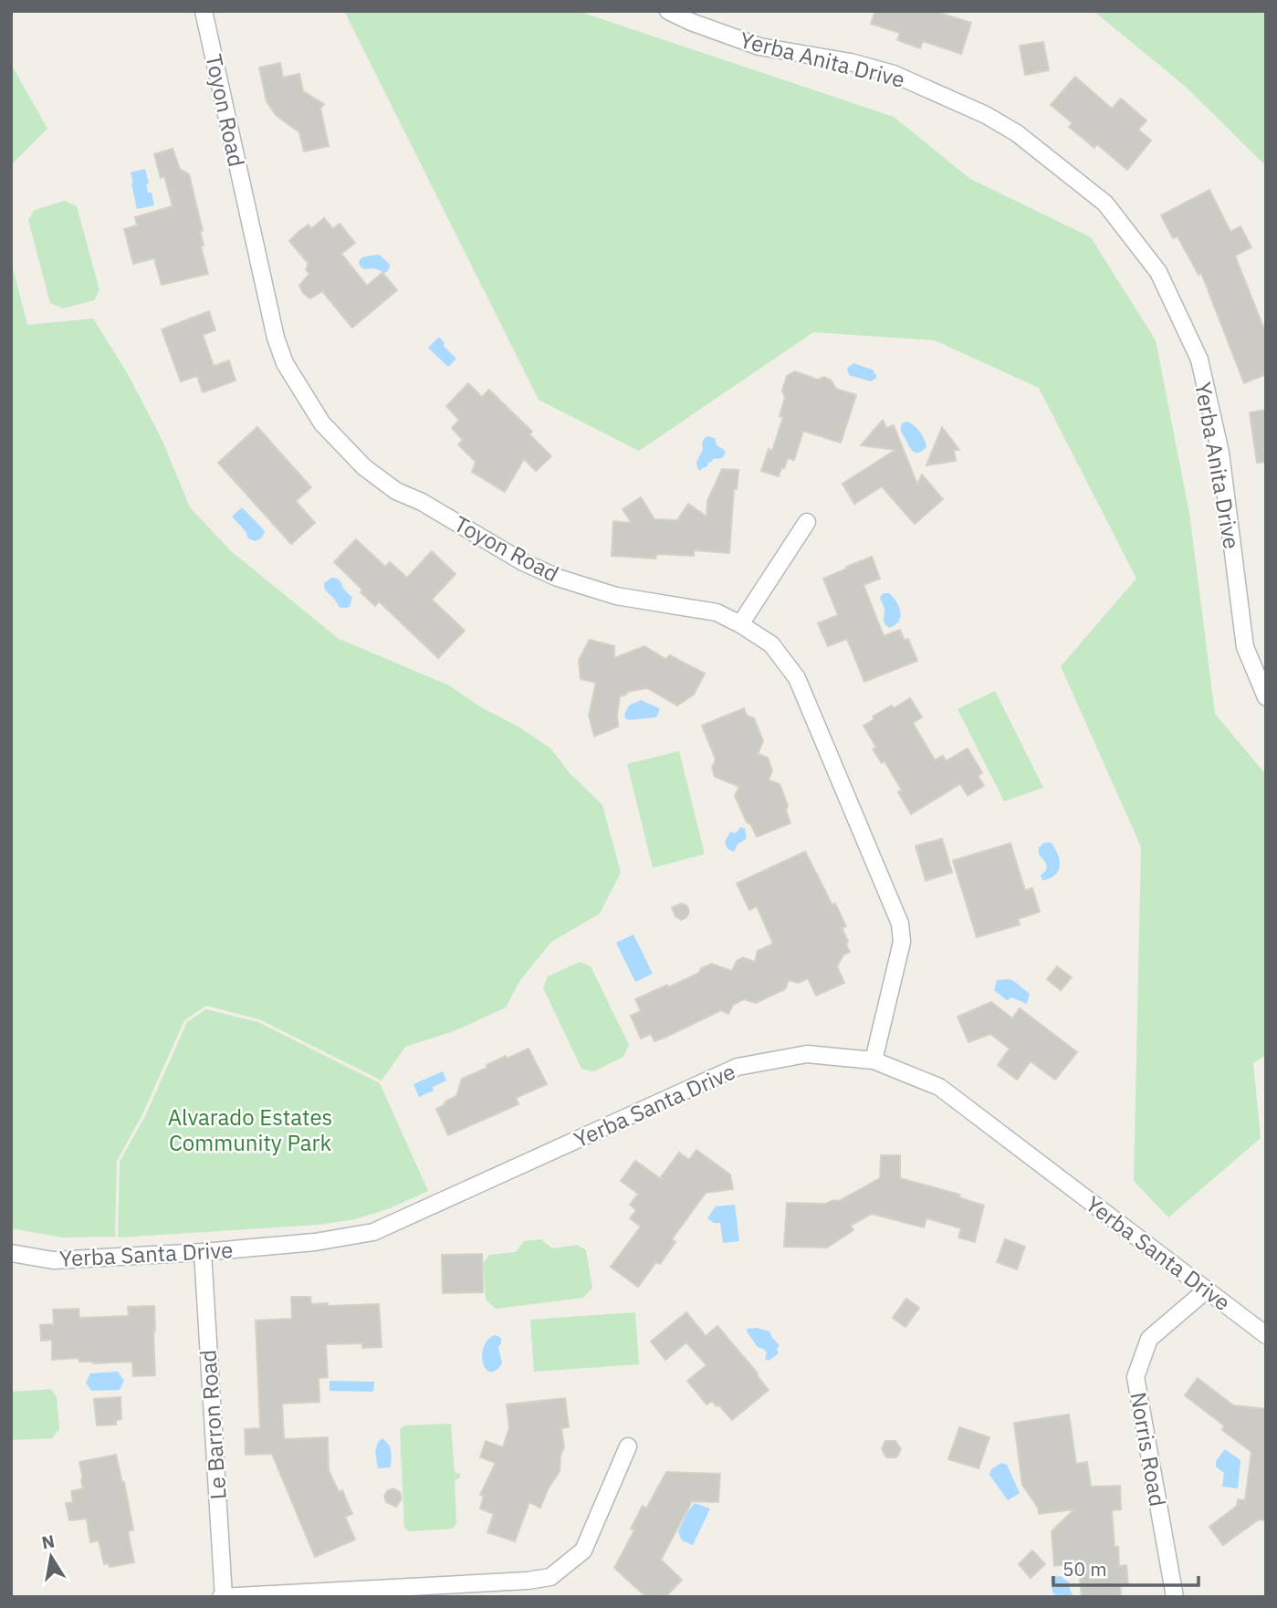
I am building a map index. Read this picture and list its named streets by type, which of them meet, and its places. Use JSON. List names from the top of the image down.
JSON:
{
  "streets": {
    "street": [
      "Yerba Anita Drive",
      "Toyon Road",
      "Yerba Santa Drive",
      "Le Barron Road",
      "Norris Road"
    ]
  },
  "crossings": [
    ["Toyon Road", "Yerba Santa Drive"],
    ["Yerba Santa Drive", "Le Barron Road"],
    ["Yerba Santa Drive", "Norris Road"]
  ],
  "parks": ["Alvarado Estates Community Park"],
  "scale_bar": "50 m",
  "north": "top"
}
